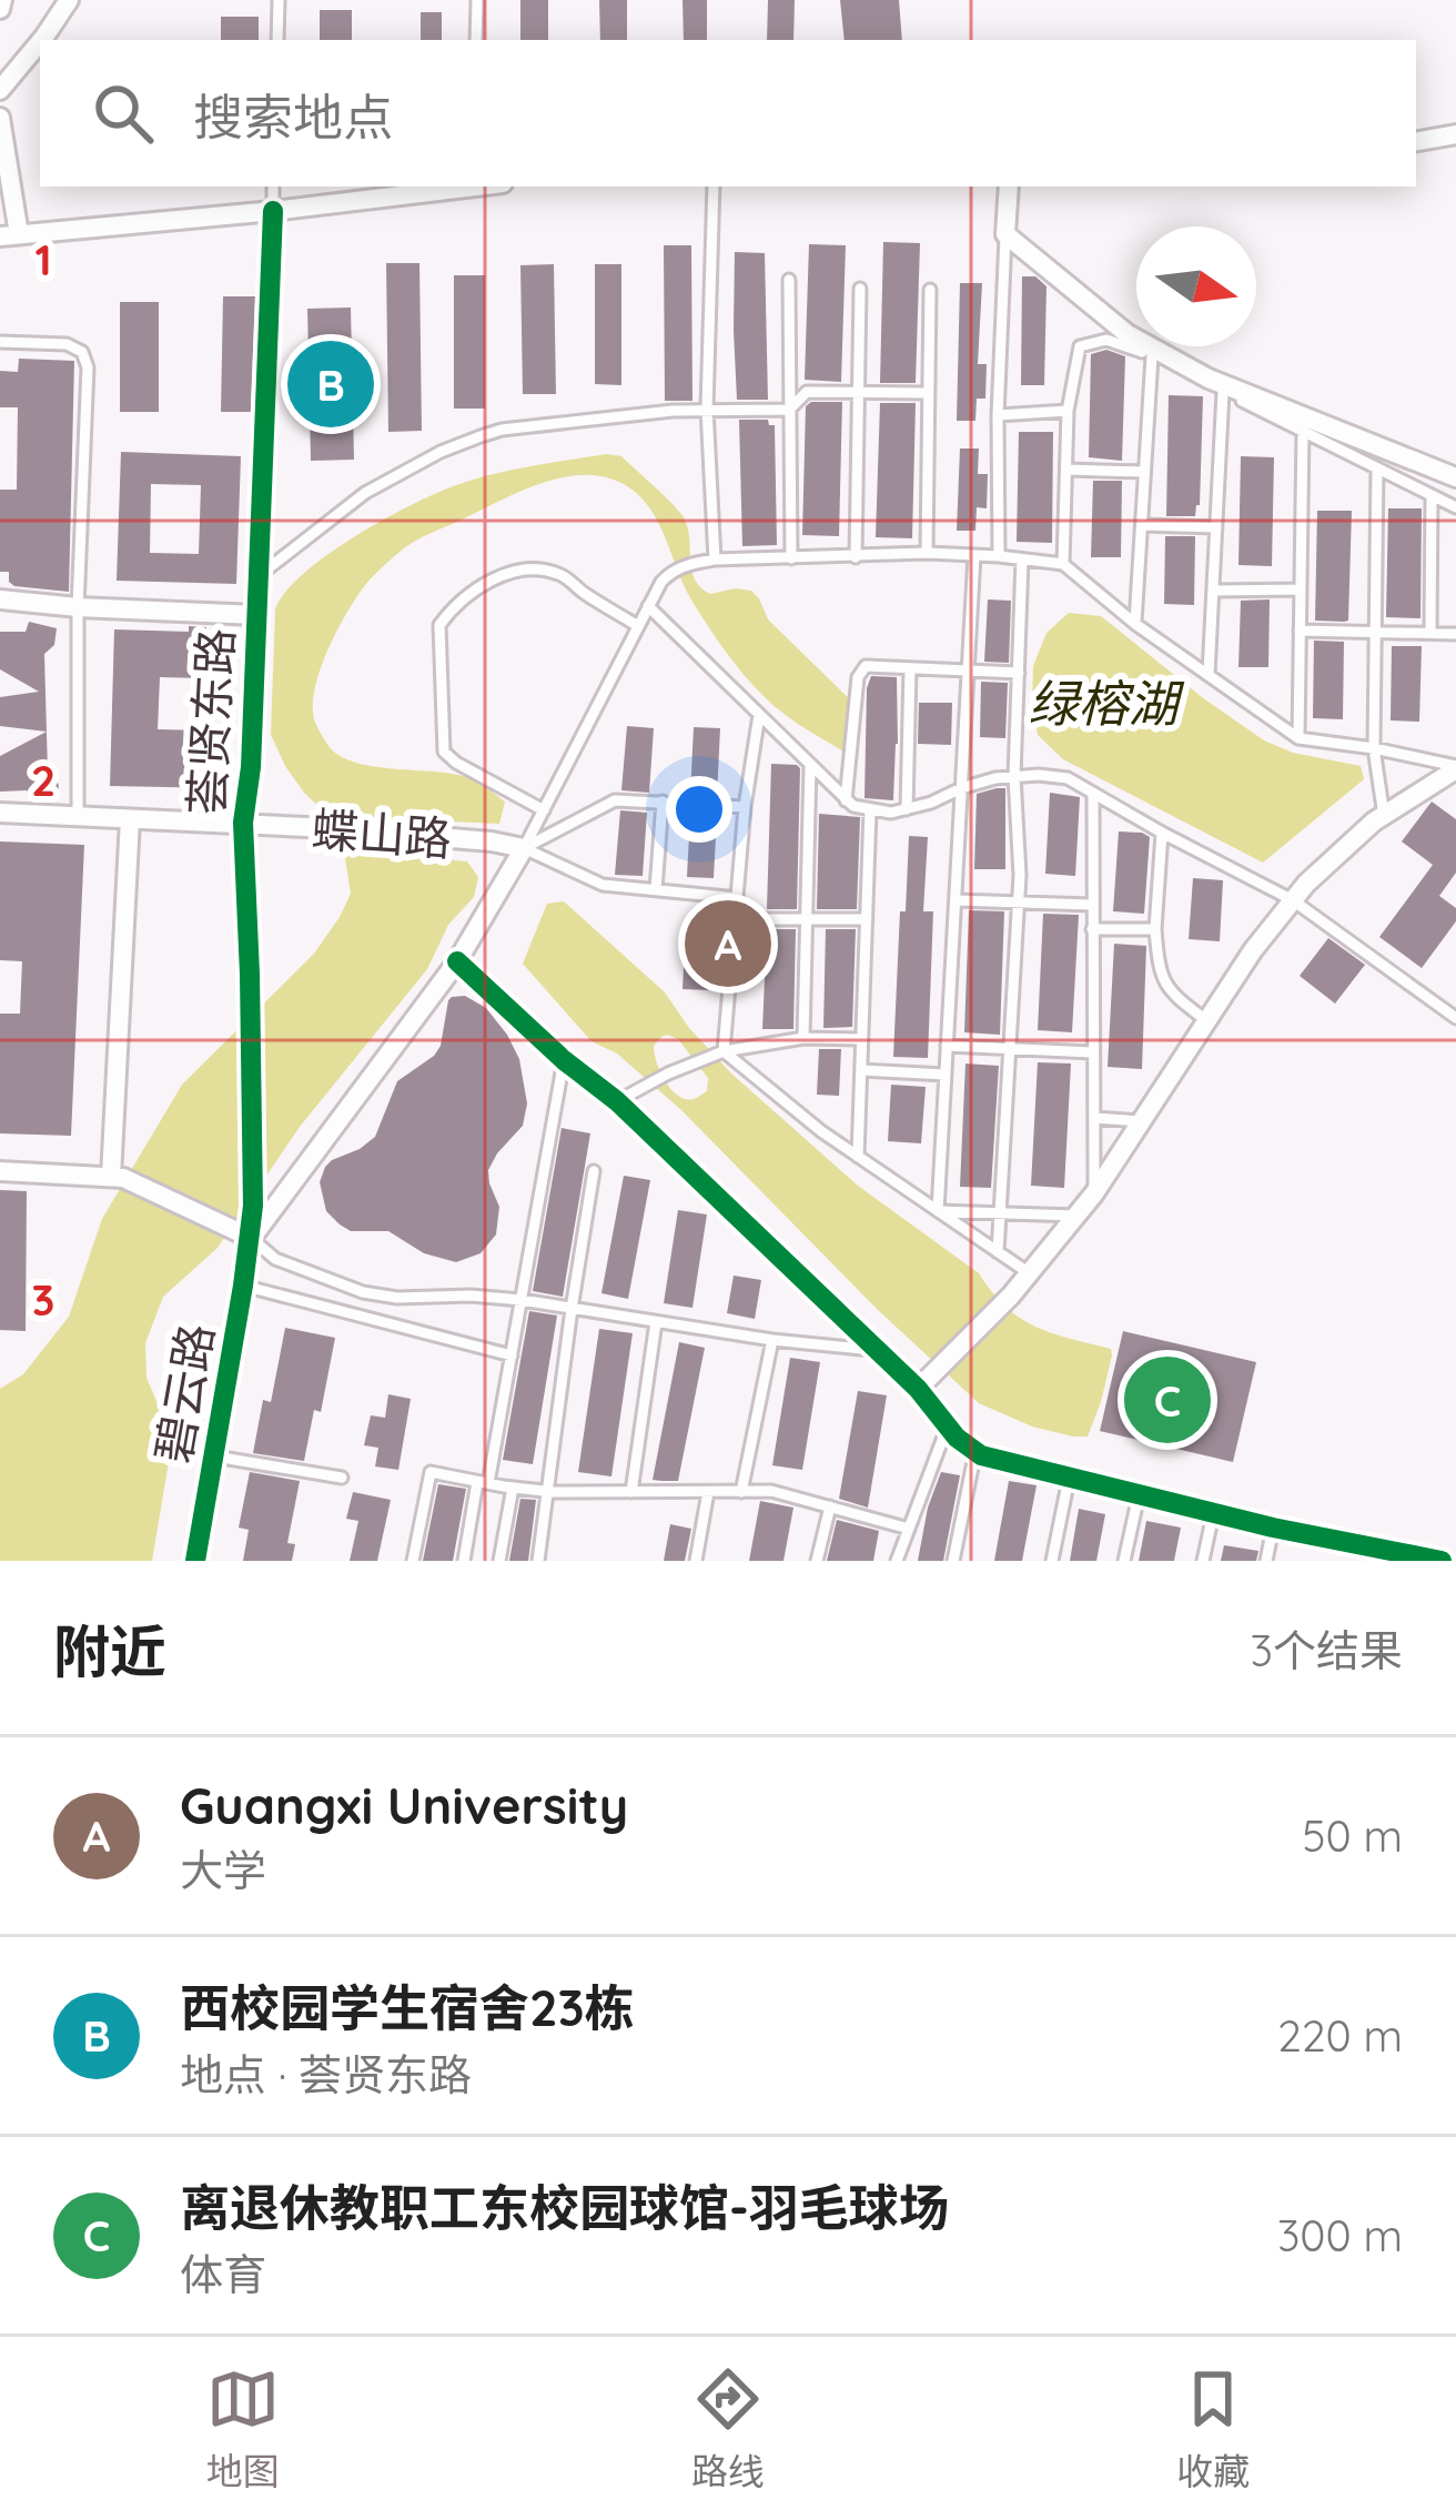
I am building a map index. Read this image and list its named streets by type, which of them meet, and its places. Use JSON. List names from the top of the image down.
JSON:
{
  "streets": {
    "street": ["荟贤东路", "蝶山路", "碧云路"]
  },
  "crossings": [
    ["荟贤东路", "蝶山路"],
    ["荟贤东路", "碧云路"]
  ],
  "water": ["绿榕湖"],
  "north": "right",
  "page": {
    "search": "搜索地点",
    "pins": ["B", "A", "C"],
    "heading": ["附近", "3个结果"],
    "list": [
      {
        "mark": "A",
        "name": "Guangxi University",
        "note": "大学",
        "value": "50 m"
      },
      {
        "mark": "B",
        "name": "西校园学生宿舍23栋",
        "note": "地点 · 荟贤东路",
        "value": "220 m"
      },
      {
        "mark": "C",
        "name": "离退休教职工东校园球馆-羽毛球场",
        "note": "体育",
        "value": "300 m"
      }
    ],
    "nav": ["地图", "路线", "收藏"]
  },
  "grid": {
    "rows": ["1", "2", "3"]
  }
}
